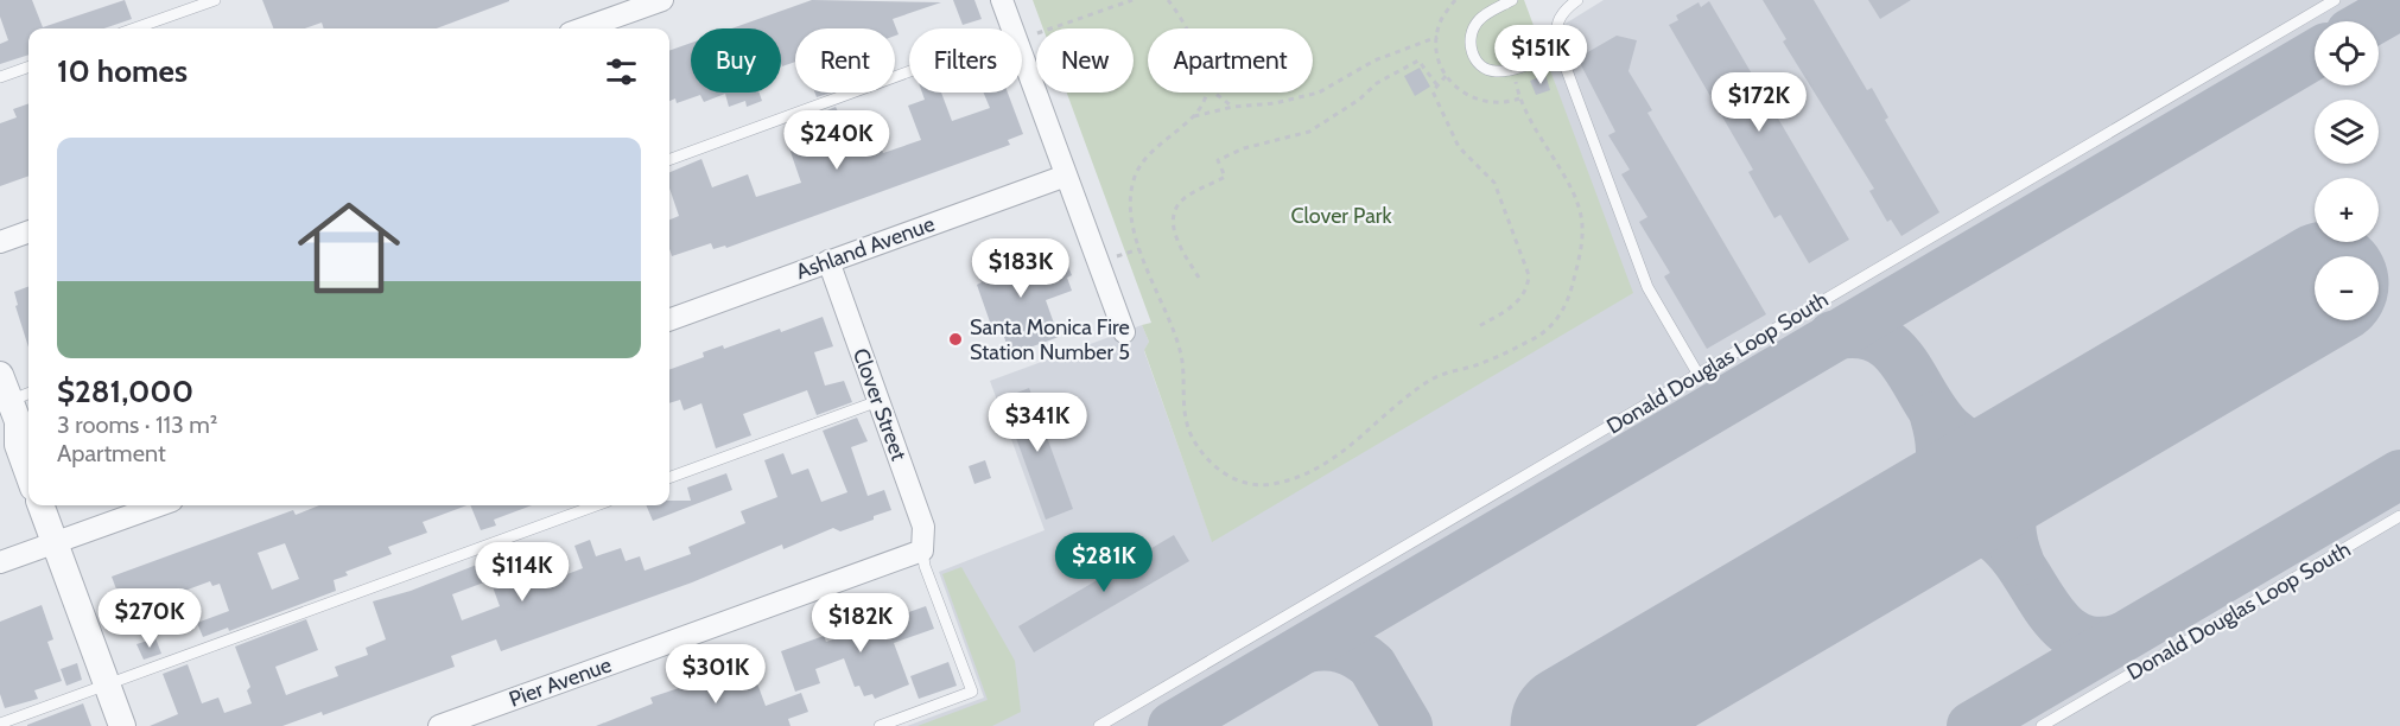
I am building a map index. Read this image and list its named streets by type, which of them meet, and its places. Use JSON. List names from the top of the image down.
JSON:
{
  "streets": {
    "street": ["Ashland Avenue", "Clover Street", "Pier Avenue"],
    "lane": ["Donald Douglas Loop South"]
  },
  "crossings": [
    ["Ashland Avenue", "Clover Street"],
    ["Clover Street", "Pier Avenue"]
  ],
  "parks": ["Clover Park"],
  "places": ["Santa Monica Fire Station Number 5"],
  "page": {
    "map_buttons": ["+", "−"],
    "price": [
      "$151K",
      "$172K",
      "$240K",
      "$183K",
      "$341K",
      "$281K",
      "$114K",
      "$270K",
      "$182K",
      "$301K"
    ],
    "chip": [
      "Buy",
      "Rent",
      "Filters",
      "New",
      "Apartment"
    ],
    "heading": "10 homes",
    "list": [
      {
        "name": "$281,000",
        "note": "3 rooms · 113 m² · Apartment"
      }
    ]
  }
}
